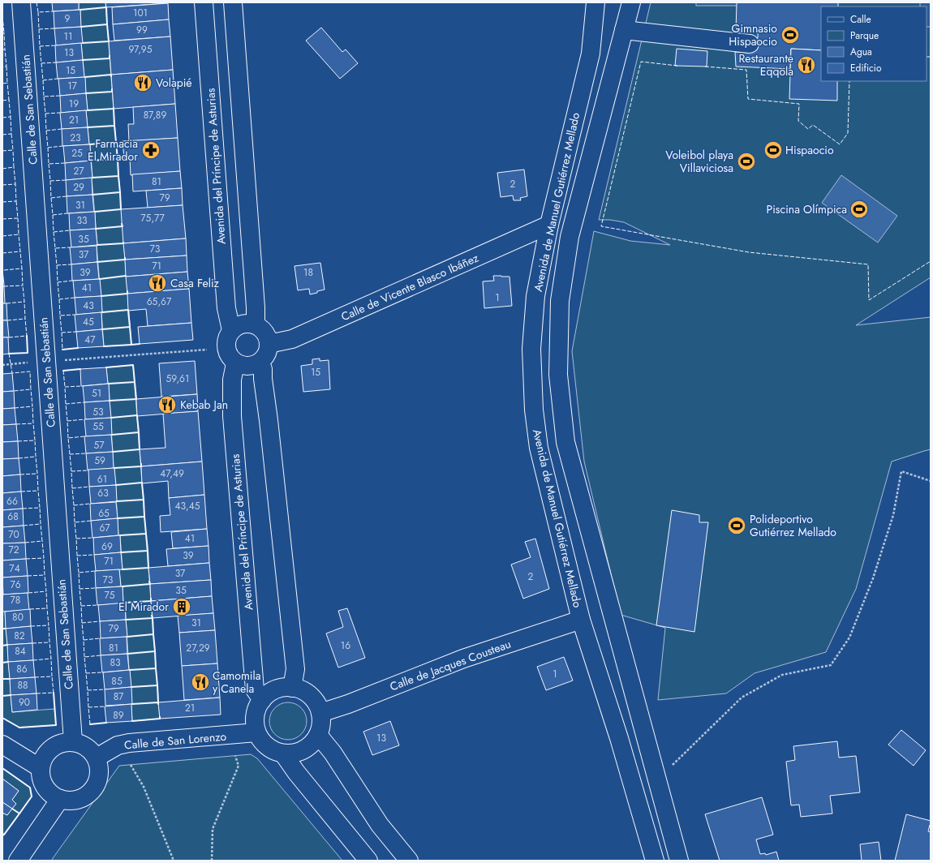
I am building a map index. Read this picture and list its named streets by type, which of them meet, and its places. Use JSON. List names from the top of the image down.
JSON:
{
  "streets": {
    "street": [
      "Calle de San Sebastián",
      "Avenida del Príncipe de Asturias",
      "Avenida de Manuel Gutiérrez Mellado",
      "Calle de Vicente Blasco Ibáñez",
      "Calle de Jacques Cousteau",
      "Calle de San Lorenzo"
    ]
  },
  "crossings": [
    ["Calle de San Sebastián", "Calle de San Lorenzo"],
    ["Avenida del Príncipe de Asturias", "Calle de Vicente Blasco Ibáñez"],
    ["Avenida del Príncipe de Asturias", "Calle de Jacques Cousteau"],
    ["Avenida del Príncipe de Asturias", "Calle de San Lorenzo"],
    ["Avenida de Manuel Gutiérrez Mellado", "Calle de Vicente Blasco Ibáñez"],
    ["Avenida de Manuel Gutiérrez Mellado", "Calle de Jacques Cousteau"],
    ["Calle de Jacques Cousteau", "Calle de San Lorenzo"]
  ],
  "places": {
    "sports": [
      "Gimnasio Hispaocio",
      "Hispaocio",
      "Voleibol playa Villaviciosa",
      "Piscina Olímpica",
      "Polideportivo Gutiérrez Mellado"
    ],
    "restaurant": [
      "Restaurante Eqqola",
      "Volapié",
      "Casa Feliz",
      "Kebab Jan",
      "Camomila y Canela"
    ],
    "pharmacy": ["Farmacia El Mirador"],
    "building": ["El Mirador"]
  },
  "house_numbers": [
    "101",
    "9",
    "99",
    "11",
    "97,95",
    "13",
    "15",
    "17",
    "19",
    "87,89",
    "21",
    "23",
    "25",
    "27",
    "81",
    "2",
    "29",
    "79",
    "31",
    "75,77",
    "33",
    "35",
    "73",
    "37",
    "71",
    "39",
    "18",
    "41",
    "1",
    "65,67",
    "43",
    "45",
    "47",
    "15",
    "59,61",
    "51",
    "53",
    "55",
    "57",
    "59",
    "47,49",
    "61",
    "63",
    "66",
    "43,45",
    "65",
    "68",
    "67",
    "70",
    "41",
    "69",
    "72",
    "39",
    "71",
    "74",
    "37",
    "2",
    "73",
    "76",
    "35",
    "75",
    "78",
    "80",
    "31",
    "79",
    "82",
    "16",
    "81",
    "27,29",
    "84",
    "83",
    "86",
    "1",
    "85",
    "88",
    "87",
    "90",
    "21",
    "89",
    "13"
  ],
  "legend": [
    "Calle",
    "Parque",
    "Agua",
    "Edificio"
  ]
}
